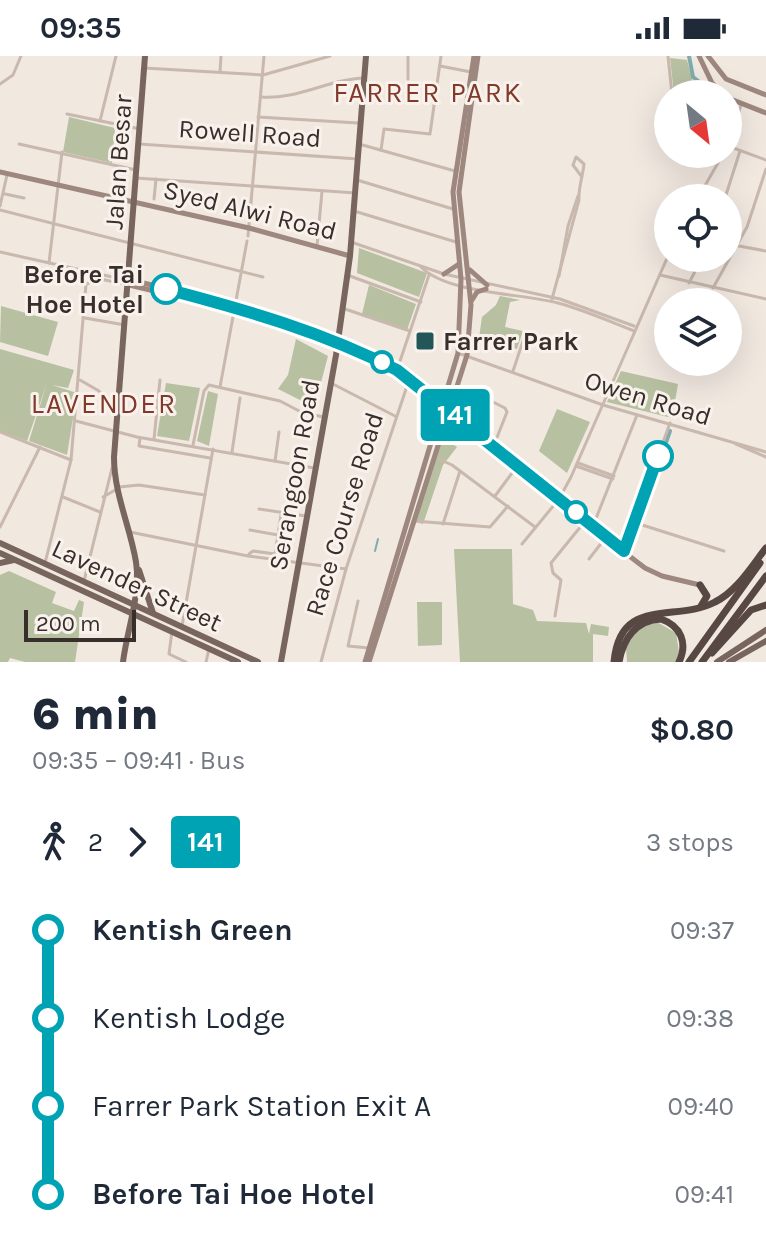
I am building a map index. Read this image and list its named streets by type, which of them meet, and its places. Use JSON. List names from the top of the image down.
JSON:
{
  "streets": {
    "main road": ["Jalan Besar", "Serangoon Road", "Lavender Street"],
    "street": [
      "Rowell Road",
      "Syed Alwi Road",
      "Owen Road",
      "Race Course Road"
    ]
  },
  "crossings": [
    ["Rowell Road", "Jalan Besar"],
    ["Rowell Road", "Serangoon Road"],
    ["Jalan Besar", "Syed Alwi Road"],
    ["Jalan Besar", "Lavender Street"],
    ["Syed Alwi Road", "Serangoon Road"]
  ],
  "districts": ["FARRER PARK", "LAVENDER"],
  "places": {
    "other": ["Before Tai Hoe Hotel"],
    "transit": ["Farrer Park"]
  },
  "lines": ["bus line 141"],
  "scale_bar": "200 m",
  "north": "bottom right",
  "page": {
    "status": "09:35",
    "on_map": "141",
    "scale": "200 m",
    "heading": ["6 min", "09:35 – 09:41 · Bus", "$0.80"],
    "legs": ["2", "141", "3 stops"],
    "list": [
      {
        "name": "Kentish Green",
        "value": "09:37"
      },
      {
        "name": "Kentish Lodge",
        "value": "09:38"
      },
      {
        "name": "Farrer Park Station Exit A",
        "value": "09:40"
      },
      {
        "name": "Before Tai Hoe Hotel",
        "value": "09:41"
      }
    ]
  }
}
